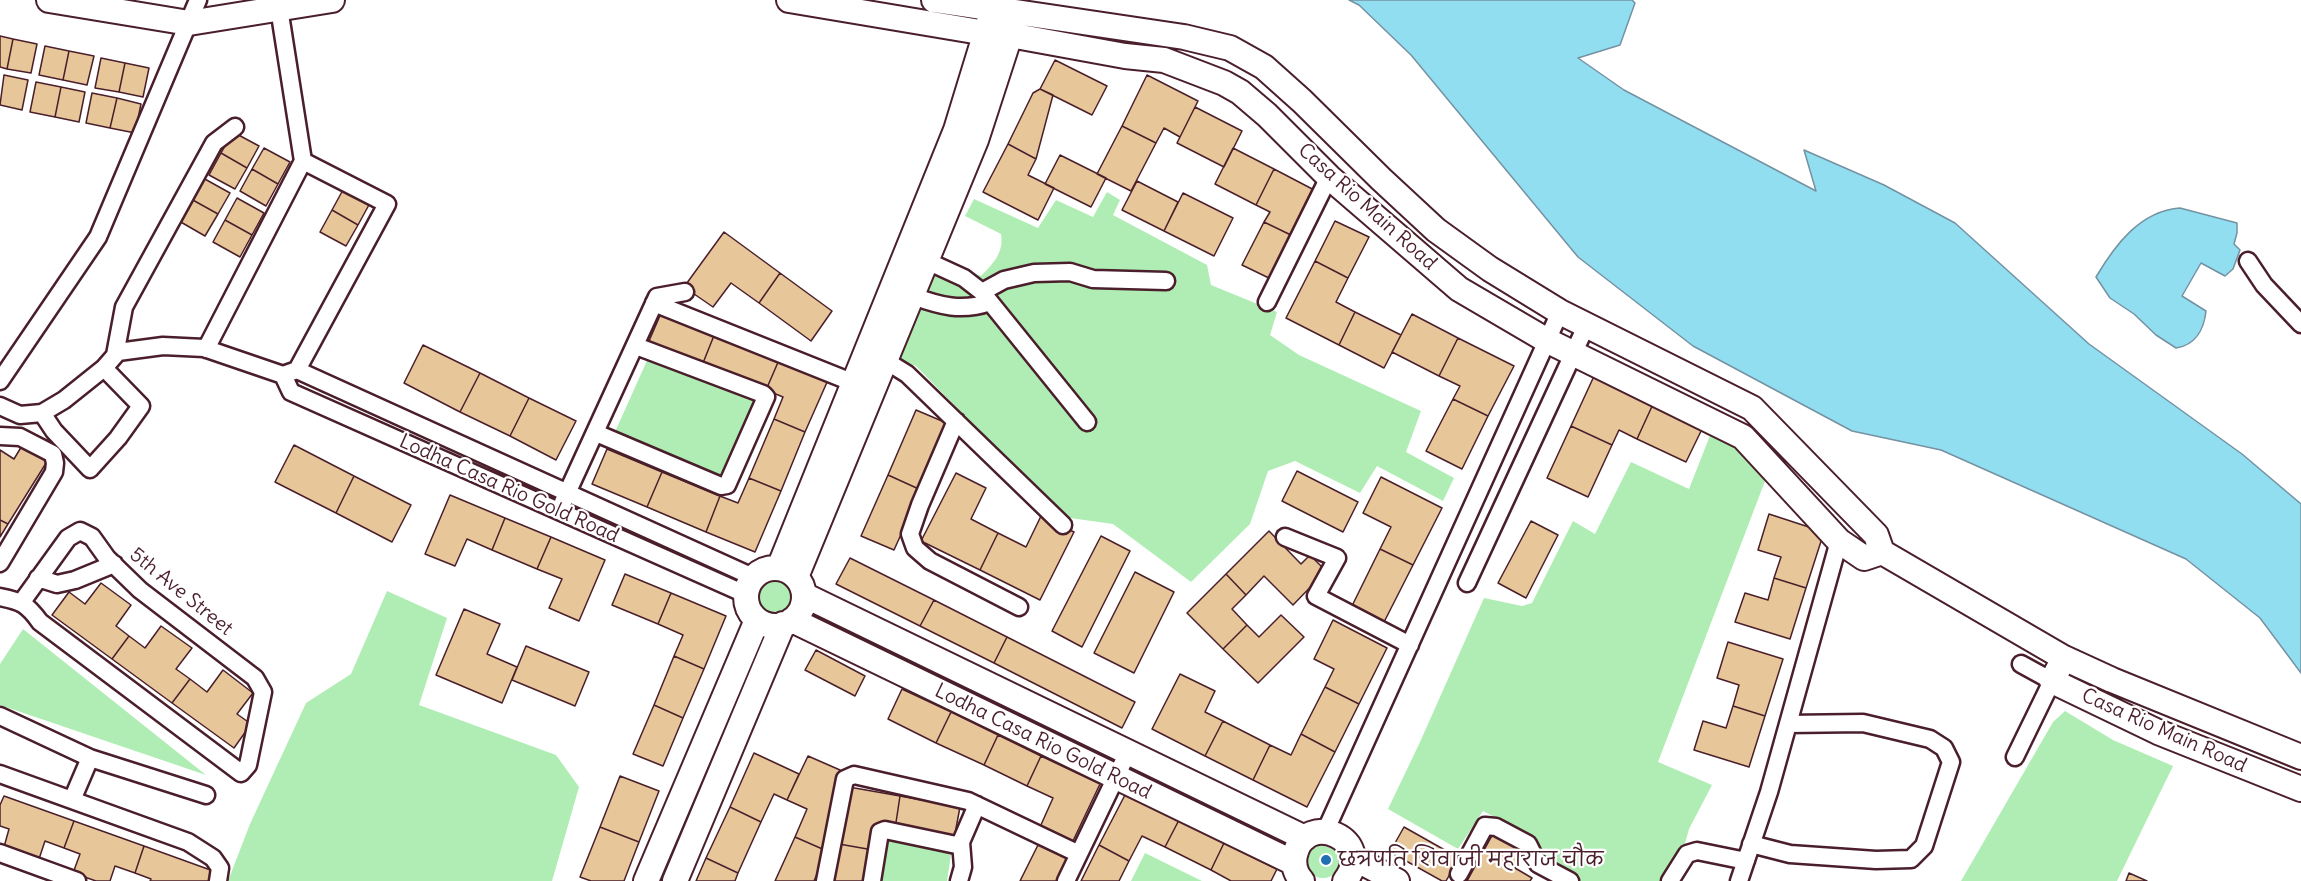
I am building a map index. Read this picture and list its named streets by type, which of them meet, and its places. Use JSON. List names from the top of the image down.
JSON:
{
  "streets": {
    "street": ["Casa Rio Main Road", "Lodha Casa Rio Gold Road", "5th Ave Street"]
  },
  "places": ["छत्रपति शिवाजी महाराज चौक"]
}
